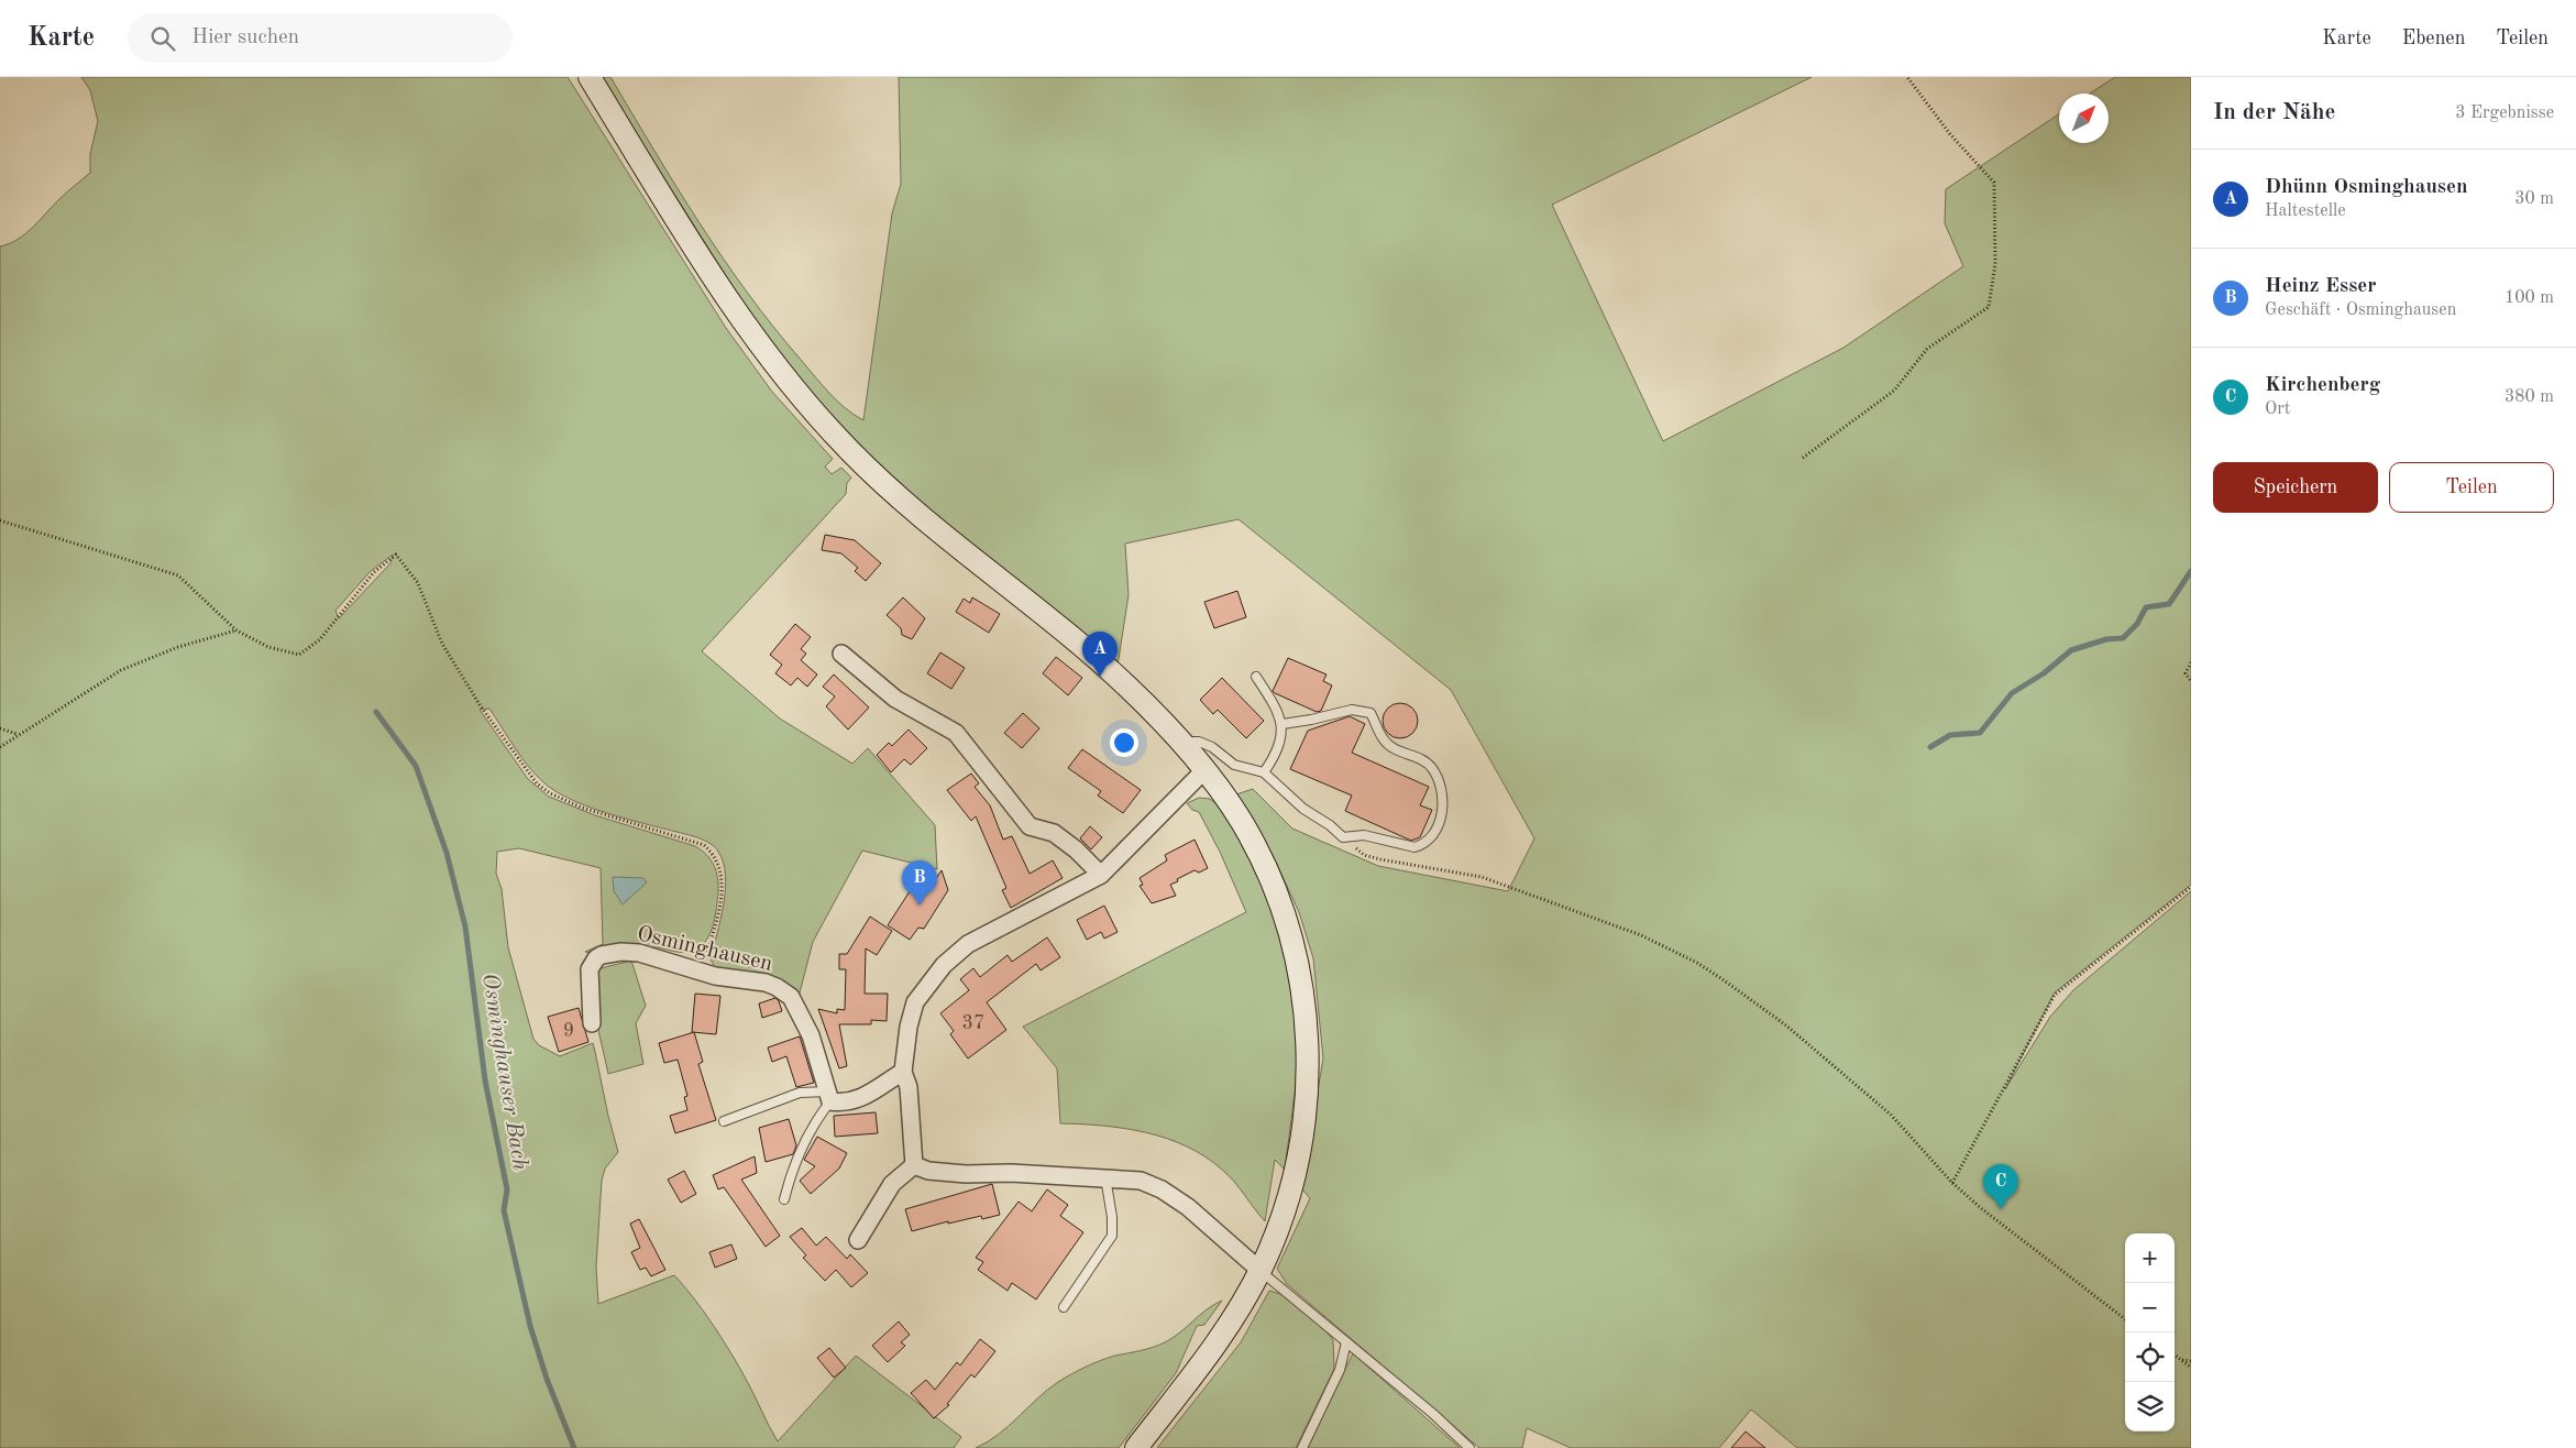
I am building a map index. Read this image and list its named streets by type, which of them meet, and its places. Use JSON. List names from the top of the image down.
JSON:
{
  "streets": {
    "street": ["Osminghausen"]
  },
  "water": ["Osminghauser Bach"],
  "house_numbers": ["37", "9"],
  "north": "top right",
  "page": {
    "header": "Karte",
    "search": "Hier suchen",
    "nav": ["Karte", "Ebenen", "Teilen"],
    "heading": ["In der Nähe", "3 Ergebnisse"],
    "list": [
      {
        "mark": "A",
        "name": "Dhünn Osminghausen",
        "note": "Haltestelle",
        "value": "30 m"
      },
      {
        "mark": "B",
        "name": "Heinz Esser",
        "note": "Geschäft · Osminghausen",
        "value": "100 m"
      },
      {
        "mark": "C",
        "name": "Kirchenberg",
        "note": "Ort",
        "value": "380 m"
      }
    ],
    "buttons": ["Speichern", "Teilen"],
    "pins": ["A", "B", "C"],
    "map_buttons": ["+", "−"]
  }
}
